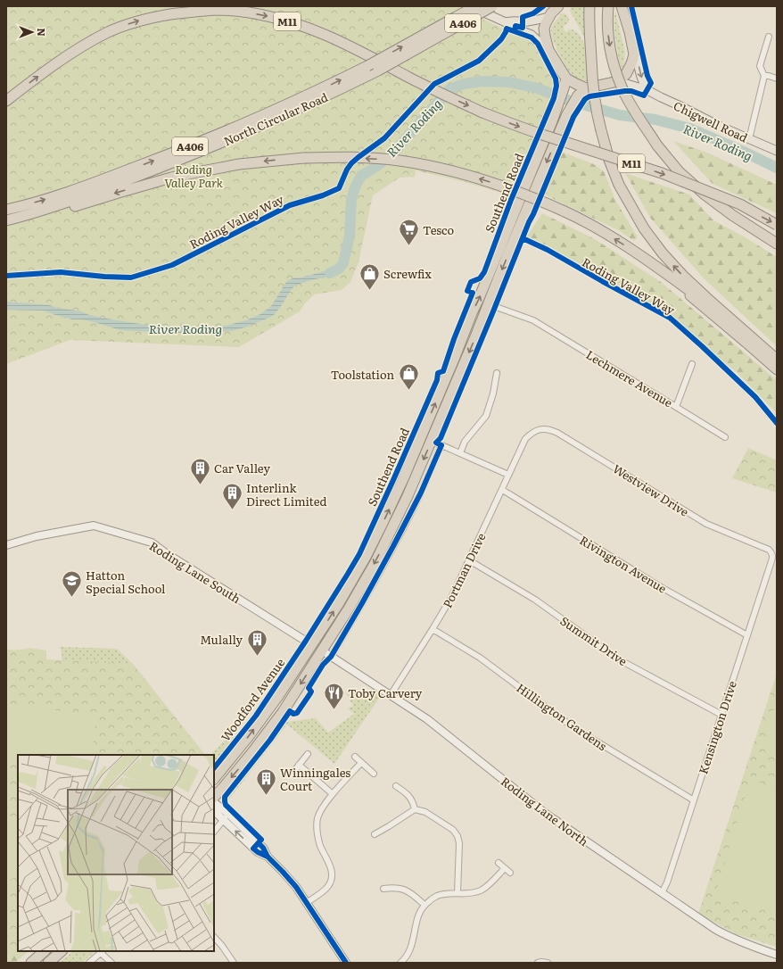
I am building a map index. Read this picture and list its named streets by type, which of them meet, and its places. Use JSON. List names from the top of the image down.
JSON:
{
  "streets": {
    "highway": [
      "M11",
      "A406",
      "North Circular Road",
      "Southend Road",
      "Woodford Avenue"
    ],
    "main road": ["Chigwell Road"],
    "street": [
      "Lechmere Avenue",
      "Westview Drive",
      "Rivington Avenue",
      "Portman Drive",
      "Roding Lane South",
      "Summit Drive",
      "Hillington Gardens",
      "Kensington Drive",
      "Roding Lane North"
    ],
    "cycle path": ["Roding Valley Way"]
  },
  "crossings": [
    ["M11", "North Circular Road"],
    ["Southend Road", "Roding Lane South"],
    ["Southend Road", "Woodford Avenue"],
    ["Westview Drive", "Portman Drive"],
    ["Westview Drive", "Kensington Drive"],
    ["Rivington Avenue", "Portman Drive"],
    ["Rivington Avenue", "Kensington Drive"],
    ["Portman Drive", "Summit Drive"],
    ["Portman Drive", "Hillington Gardens"],
    ["Portman Drive", "Roding Lane North"],
    ["Roding Lane South", "Woodford Avenue"],
    ["Summit Drive", "Kensington Drive"],
    ["Hillington Gardens", "Kensington Drive"],
    ["Kensington Drive", "Roding Lane North"]
  ],
  "water": ["River Roding"],
  "parks": ["Roding Valley Park"],
  "places": {
    "supermarket": ["Tesco"],
    "shop": ["Screwfix", "Toolstation"],
    "building": [
      "Car Valley",
      "Interlink Direct Limited",
      "Mulally",
      "Winningales Court"
    ],
    "school or university": ["Hatton Special School"],
    "restaurant": ["Toby Carvery"]
  },
  "north": "right"
}
